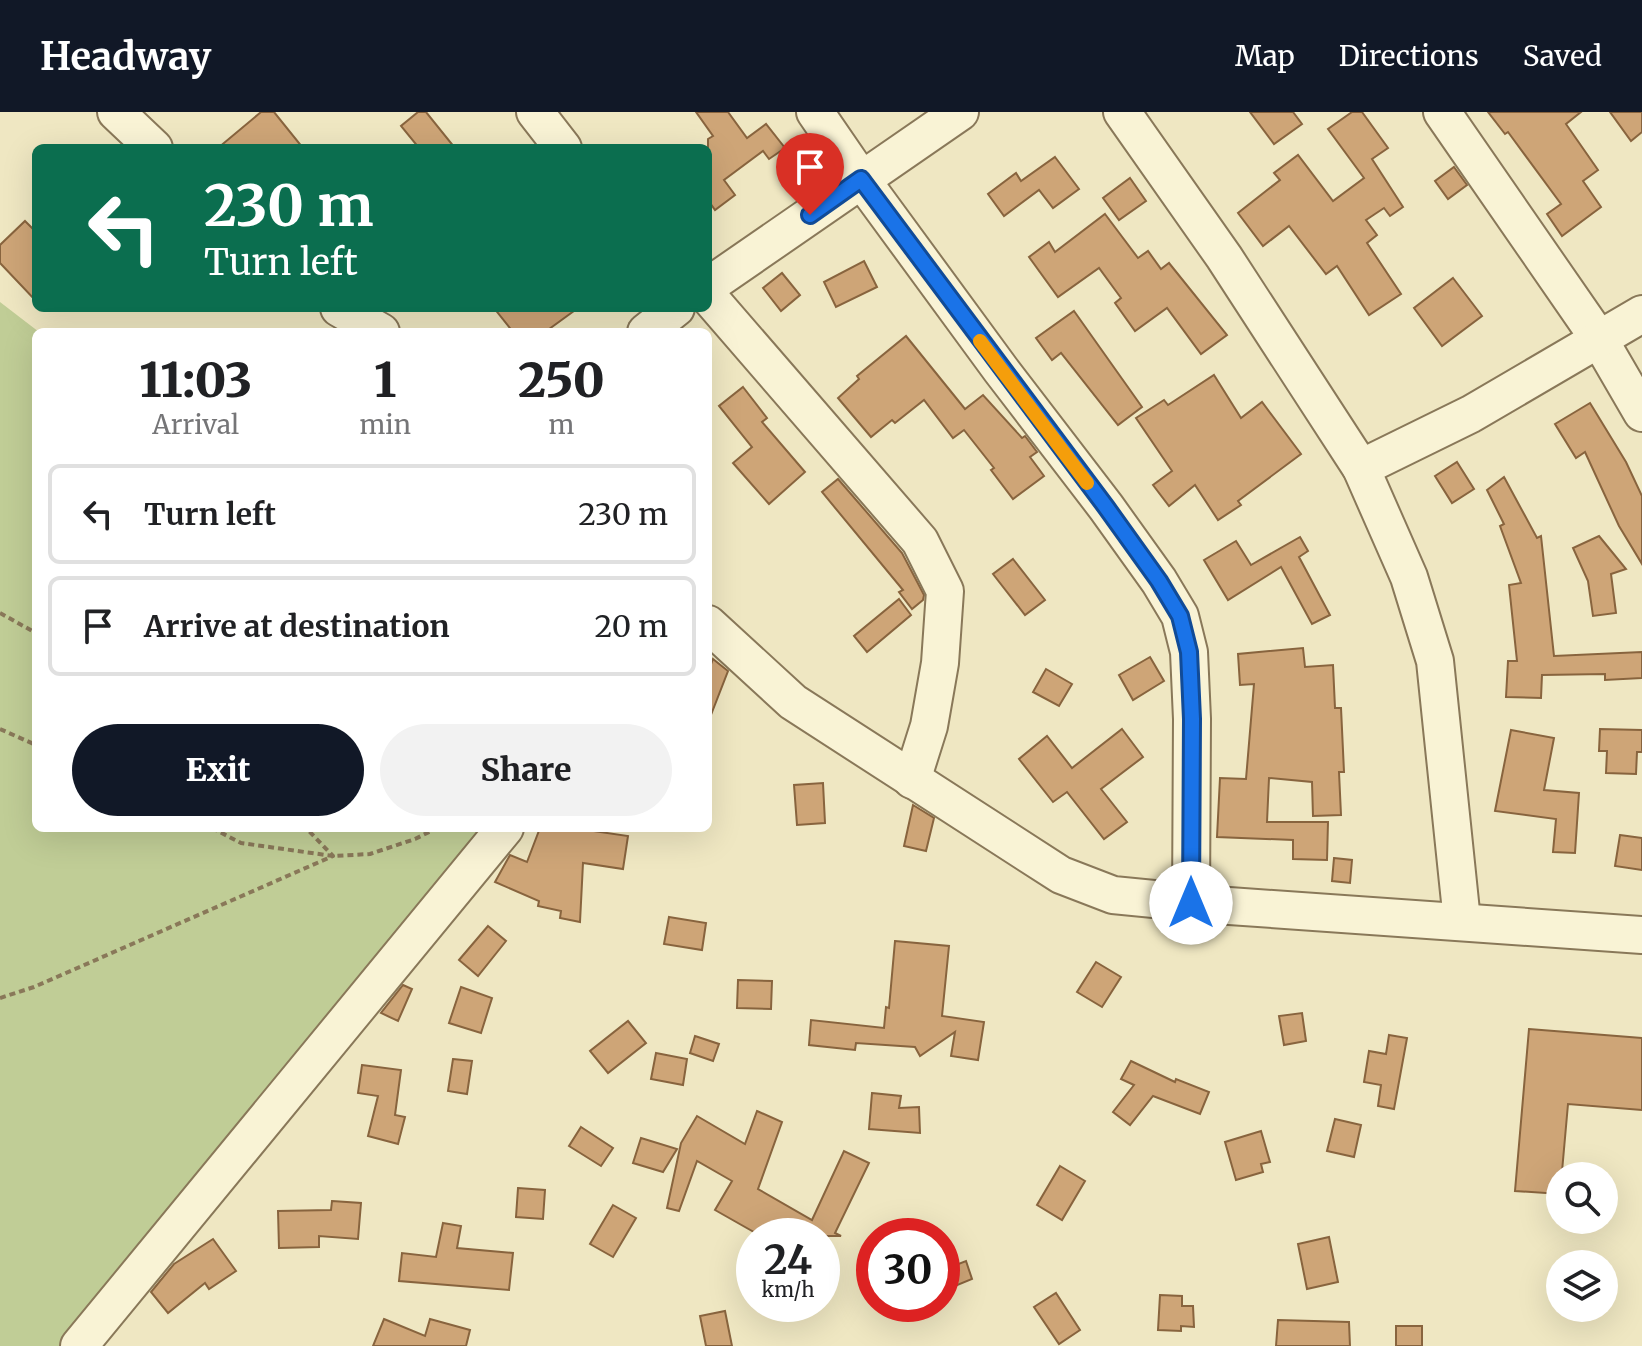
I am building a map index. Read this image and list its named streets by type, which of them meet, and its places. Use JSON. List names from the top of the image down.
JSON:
{
  "page": {
    "header": "Headway",
    "nav": ["Map", "Directions", "Saved"],
    "turn": ["230 m", "Turn left"],
    "eta": [
      "11:03",
      "Arrival",
      "1",
      "min",
      "250",
      "m"
    ],
    "list": [
      {
        "name": "Turn left",
        "value": "230 m"
      },
      {
        "name": "Arrive at destination",
        "value": "20 m"
      }
    ],
    "buttons": ["Exit", "Share"],
    "speed": "24 km/h",
    "limit": "30"
  }
}
